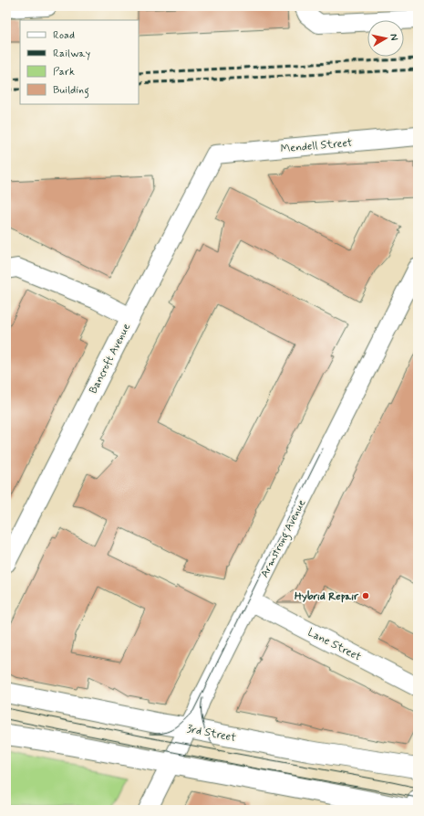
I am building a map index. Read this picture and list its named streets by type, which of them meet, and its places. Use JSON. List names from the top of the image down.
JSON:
{
  "streets": {
    "main road": ["3rd Street"],
    "street": [
      "Mendell Street",
      "Bancroft Avenue",
      "Armstrong Avenue",
      "Lane Street"
    ]
  },
  "crossings": [
    ["Mendell Street", "Bancroft Avenue"],
    ["Armstrong Avenue", "Lane Street"],
    ["Armstrong Avenue", "3rd Street"]
  ],
  "places": ["Hybrid Repair"],
  "legend": [
    "Road",
    "Railway",
    "Park",
    "Building"
  ],
  "north": "right"
}
